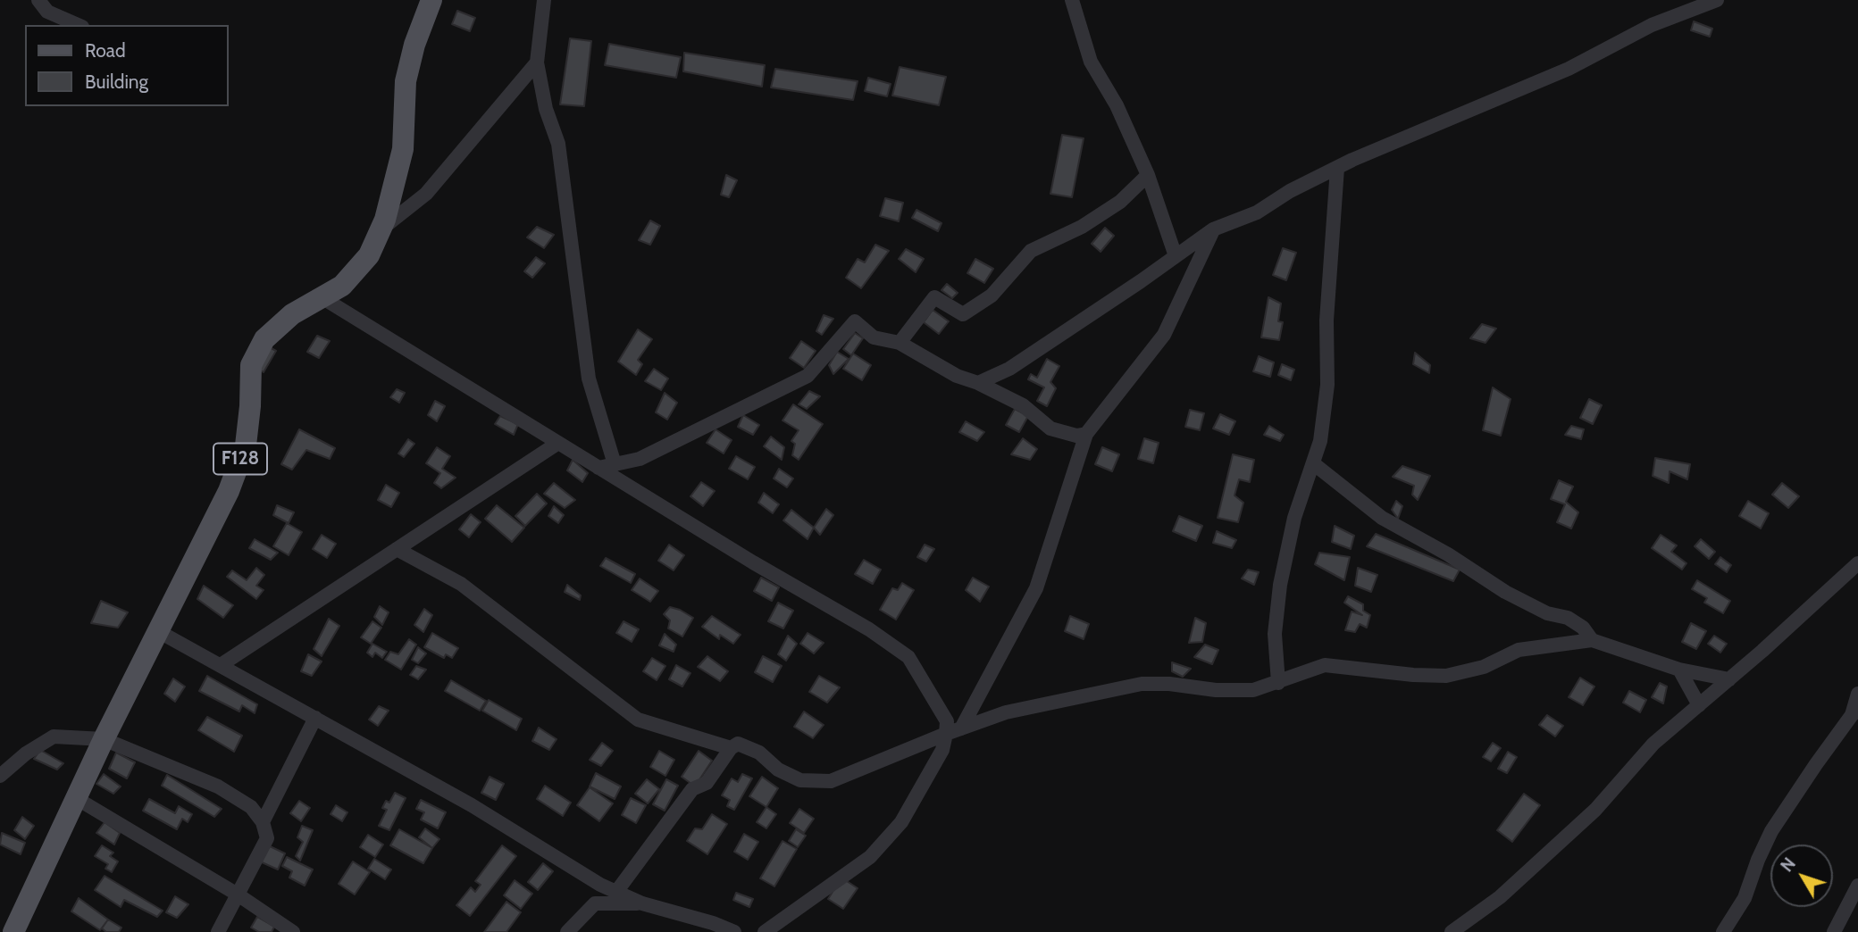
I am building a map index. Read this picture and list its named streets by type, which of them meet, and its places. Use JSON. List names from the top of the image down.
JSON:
{
  "streets": {
    "main road": ["F128"]
  },
  "legend": ["Road", "Building"],
  "north": "top left"
}
